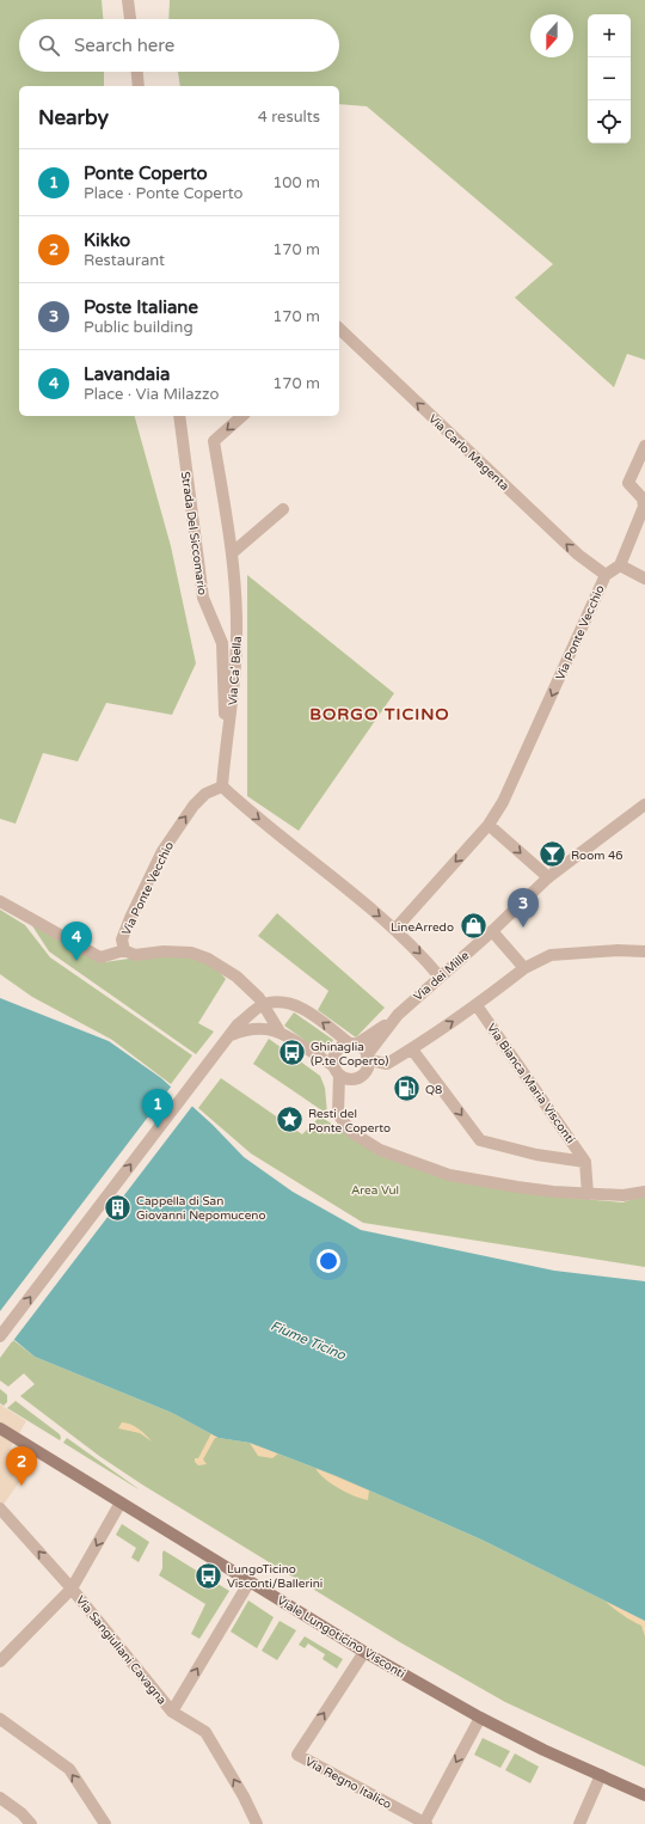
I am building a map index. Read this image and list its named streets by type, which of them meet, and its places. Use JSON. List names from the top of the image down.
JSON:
{
  "streets": {
    "main road": ["Viale Lungoticino Visconti"],
    "street": [
      "Via Carlo Magenta",
      "Strada Del Siccomario",
      "Via Ponte Vecchio",
      "Via Ca' Bella",
      "Via dei Mille",
      "Via Bianca Maria Visconti",
      "Via Sangiuliani Cavagna",
      "Via Regno Italico"
    ]
  },
  "crossings": [
    ["Via Carlo Magenta", "Via Ponte Vecchio"],
    ["Strada Del Siccomario", "Via Ca' Bella"],
    ["Via Ponte Vecchio", "Via Ca' Bella"],
    ["Viale Lungoticino Visconti", "Via Regno Italico"]
  ],
  "one_way": ["Via Carlo Magenta", "Via Ca' Bella", "Via Sangiuliani Cavagna"],
  "districts": ["BORGO TICINO"],
  "water": ["Fiume Ticino"],
  "parks": ["Area Vul"],
  "places": {
    "bar": ["Room 46"],
    "shop": ["LineArredo"],
    "bus stop": ["Ghinaglia (P.te Coperto)", "LungoTicino Visconti/Ballerini"],
    "fuel station": ["Q8"],
    "place": ["Resti del Ponte Coperto"],
    "building": ["Cappella di San Giovanni Nepomuceno"]
  },
  "north": "bottom",
  "page": {
    "map_buttons": ["+", "−"],
    "search": "Search here",
    "heading": ["Nearby", "4 results"],
    "list": [
      {
        "mark": "1",
        "name": "Ponte Coperto",
        "note": "Place · Ponte Coperto",
        "value": "100 m"
      },
      {
        "mark": "2",
        "name": "Kikko",
        "note": "Restaurant",
        "value": "170 m"
      },
      {
        "mark": "3",
        "name": "Poste Italiane",
        "note": "Public building",
        "value": "170 m"
      },
      {
        "mark": "4",
        "name": "Lavandaia",
        "note": "Place · Via Milazzo",
        "value": "170 m"
      }
    ],
    "pins": [
      "3",
      "4",
      "1",
      "2"
    ]
  }
}
